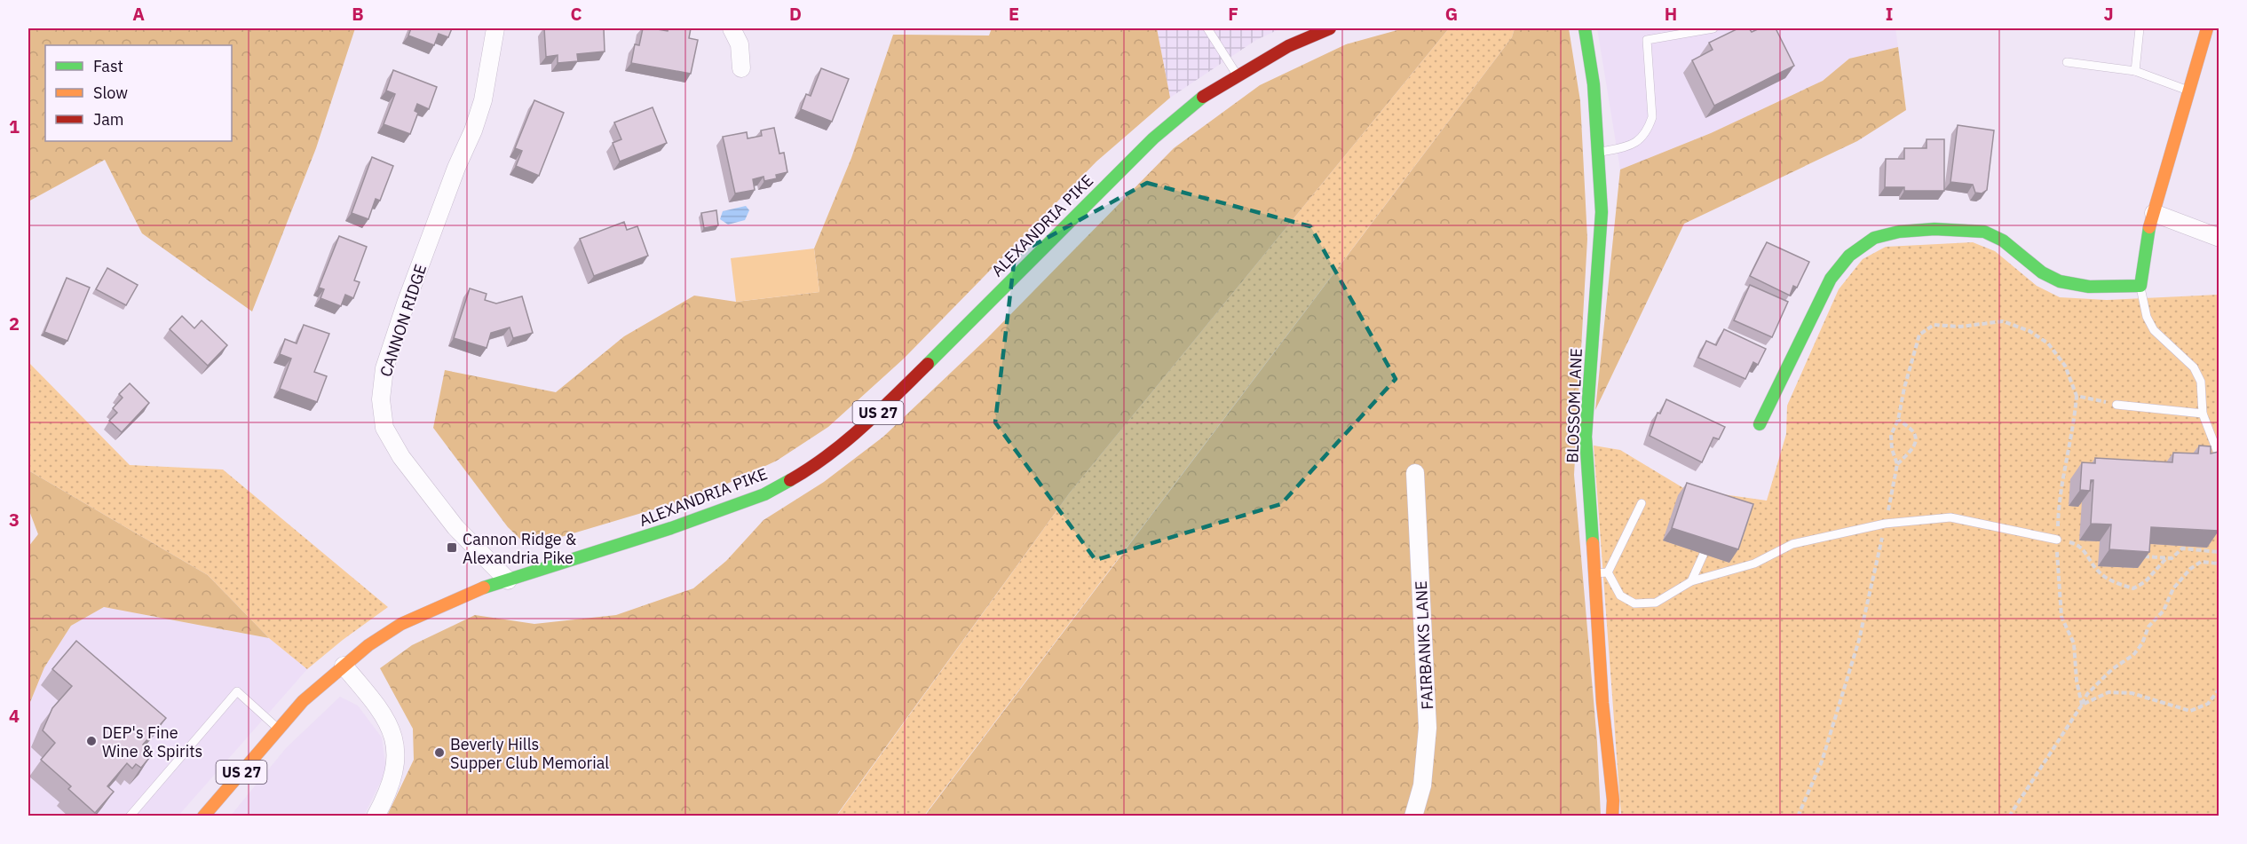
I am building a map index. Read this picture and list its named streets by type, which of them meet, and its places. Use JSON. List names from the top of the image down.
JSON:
{
  "streets": {
    "street": [
      "ALEXANDRIA PIKE",
      "CANNON RIDGE",
      "BLOSSOM LANE",
      "US 27",
      "FAIRBANKS LANE"
    ]
  },
  "crossings": [
    ["ALEXANDRIA PIKE", "CANNON RIDGE"]
  ],
  "places": {
    "transit": ["Cannon Ridge & Alexandria Pike"],
    "other": ["DEP's Fine Wine & Spirits", "Beverly Hills Supper Club Memorial"]
  },
  "legend": ["Fast", "Slow", "Jam"],
  "grid": {
    "columns": [
      "A",
      "B",
      "C",
      "D",
      "E",
      "F",
      "G",
      "H",
      "I",
      "J"
    ],
    "rows": [
      "1",
      "2",
      "3",
      "4"
    ]
  }
}
